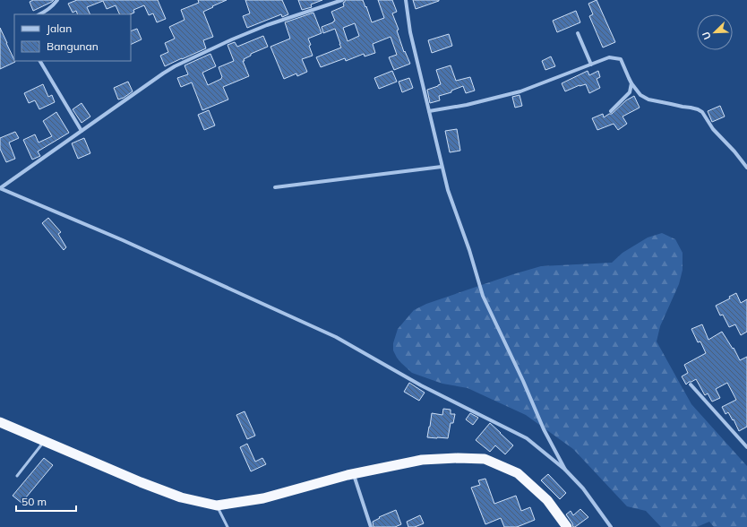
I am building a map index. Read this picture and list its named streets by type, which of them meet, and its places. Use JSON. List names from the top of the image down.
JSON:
{
  "legend": ["Jalan", "Bangunan"],
  "scale_bar": "50 m",
  "north": "bottom left"
}
